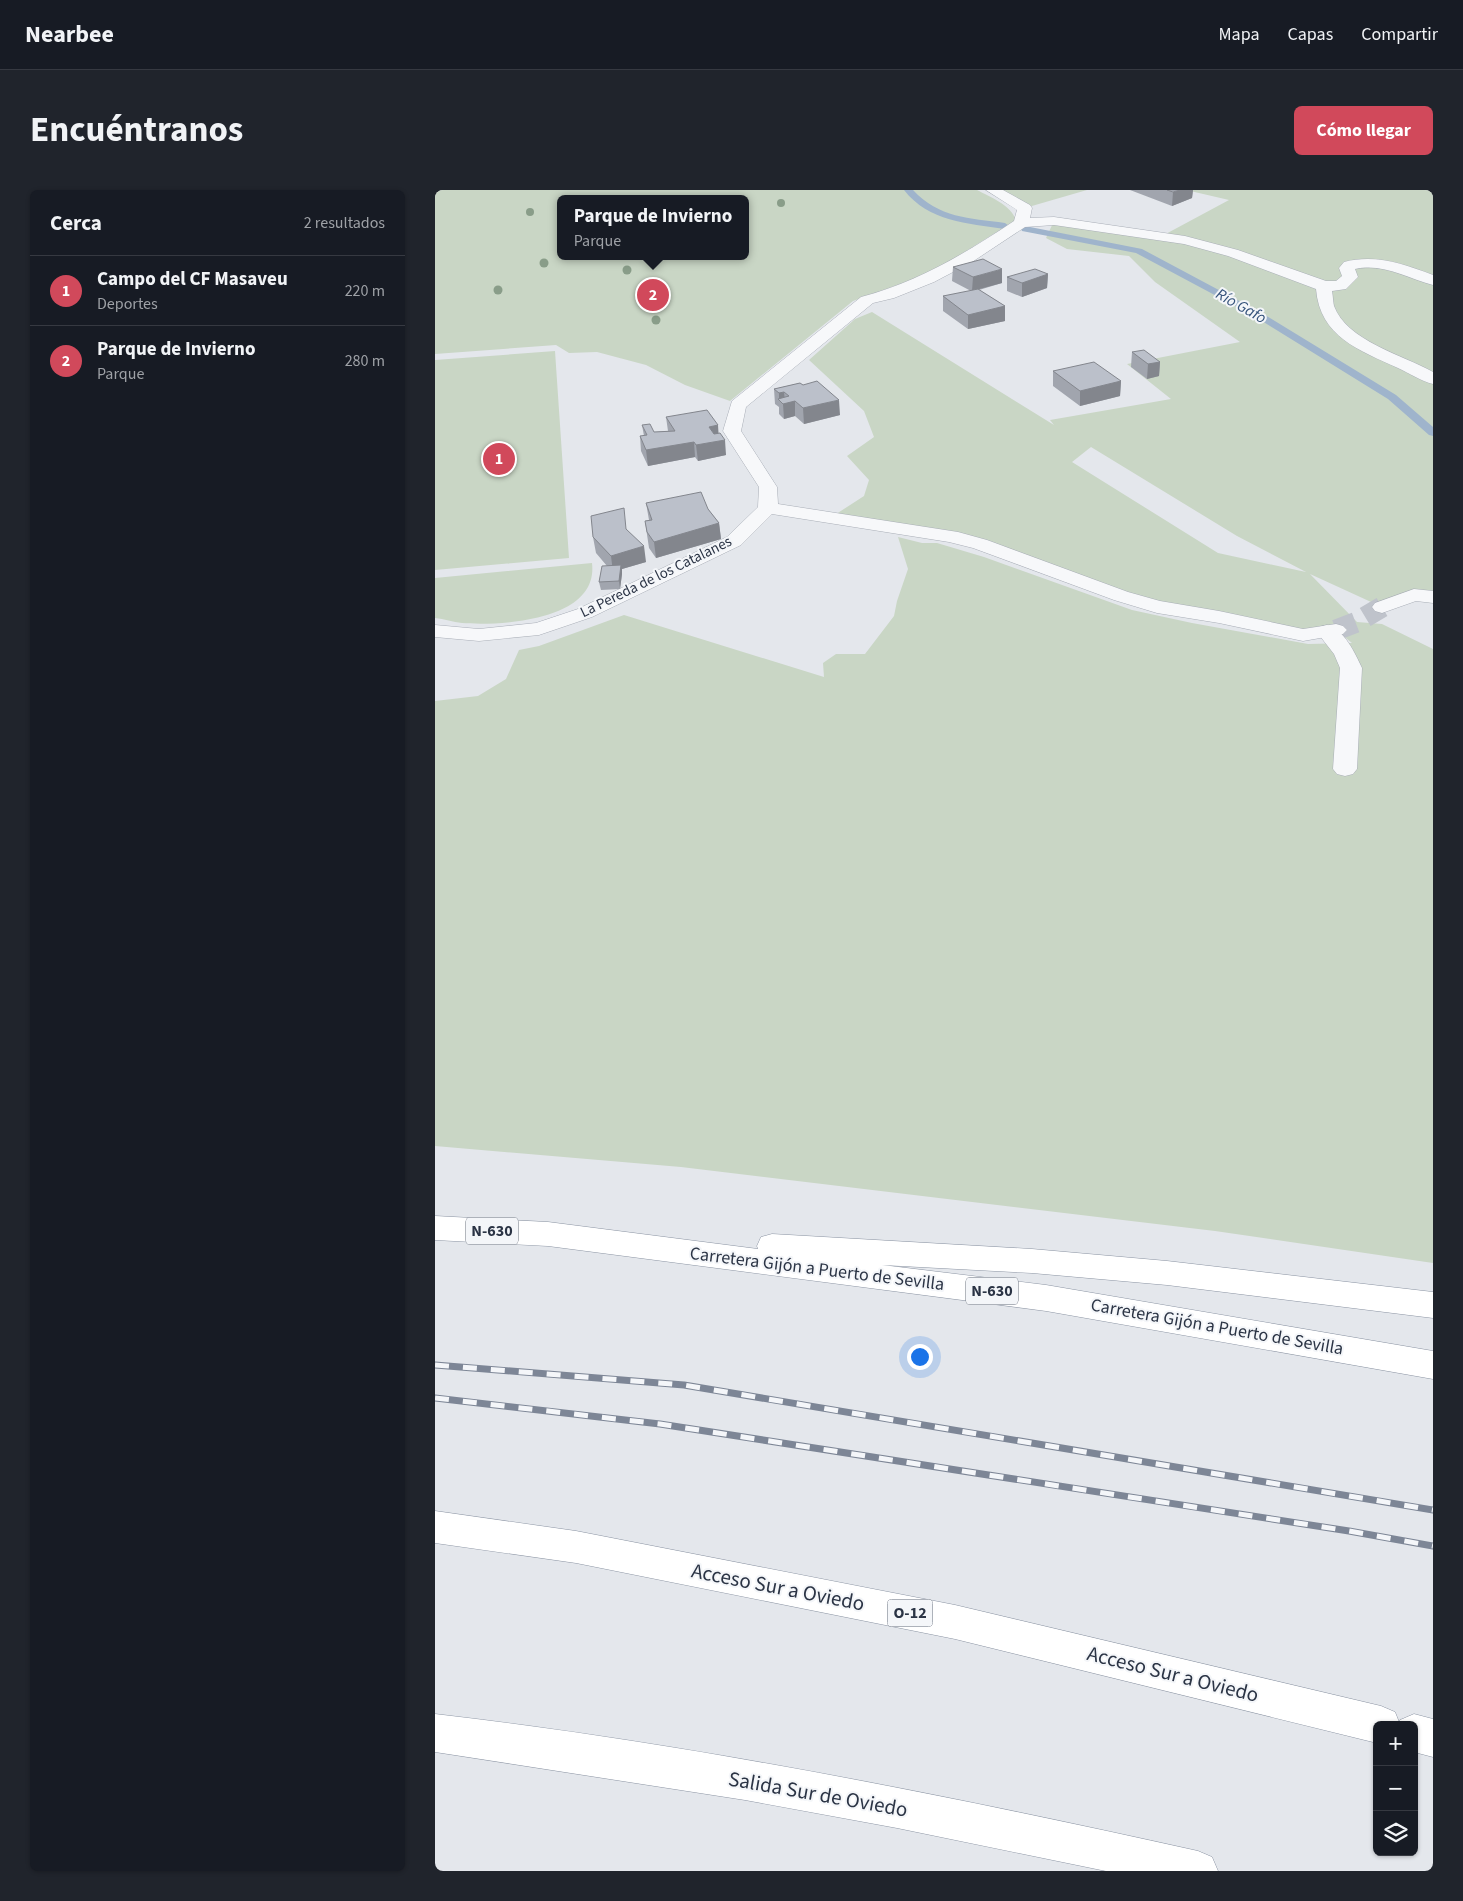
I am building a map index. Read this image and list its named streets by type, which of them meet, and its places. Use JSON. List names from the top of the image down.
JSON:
{
  "streets": {
    "highway": [
      "N-630",
      "Carretera Gijón a Puerto de Sevilla",
      "Acceso Sur a Oviedo",
      "O-12",
      "Salida Sur de Oviedo"
    ],
    "street": ["La Pereda de los Catalanes"]
  },
  "water": ["Río Gafo"],
  "page": {
    "header": "Nearbee",
    "nav": ["Mapa", "Capas", "Compartir"],
    "title": "Encuéntranos",
    "buttons": "Cómo llegar",
    "heading": ["Cerca", "2 resultados"],
    "popup": ["Parque de Invierno", "Parque"],
    "list": [
      {
        "mark": "1",
        "name": "Campo del CF Masaveu",
        "note": "Deportes",
        "value": "220 m"
      },
      {
        "mark": "2",
        "name": "Parque de Invierno",
        "note": "Parque",
        "value": "280 m"
      }
    ],
    "pins": ["2", "1"],
    "map_buttons": ["+", "−"]
  }
}
